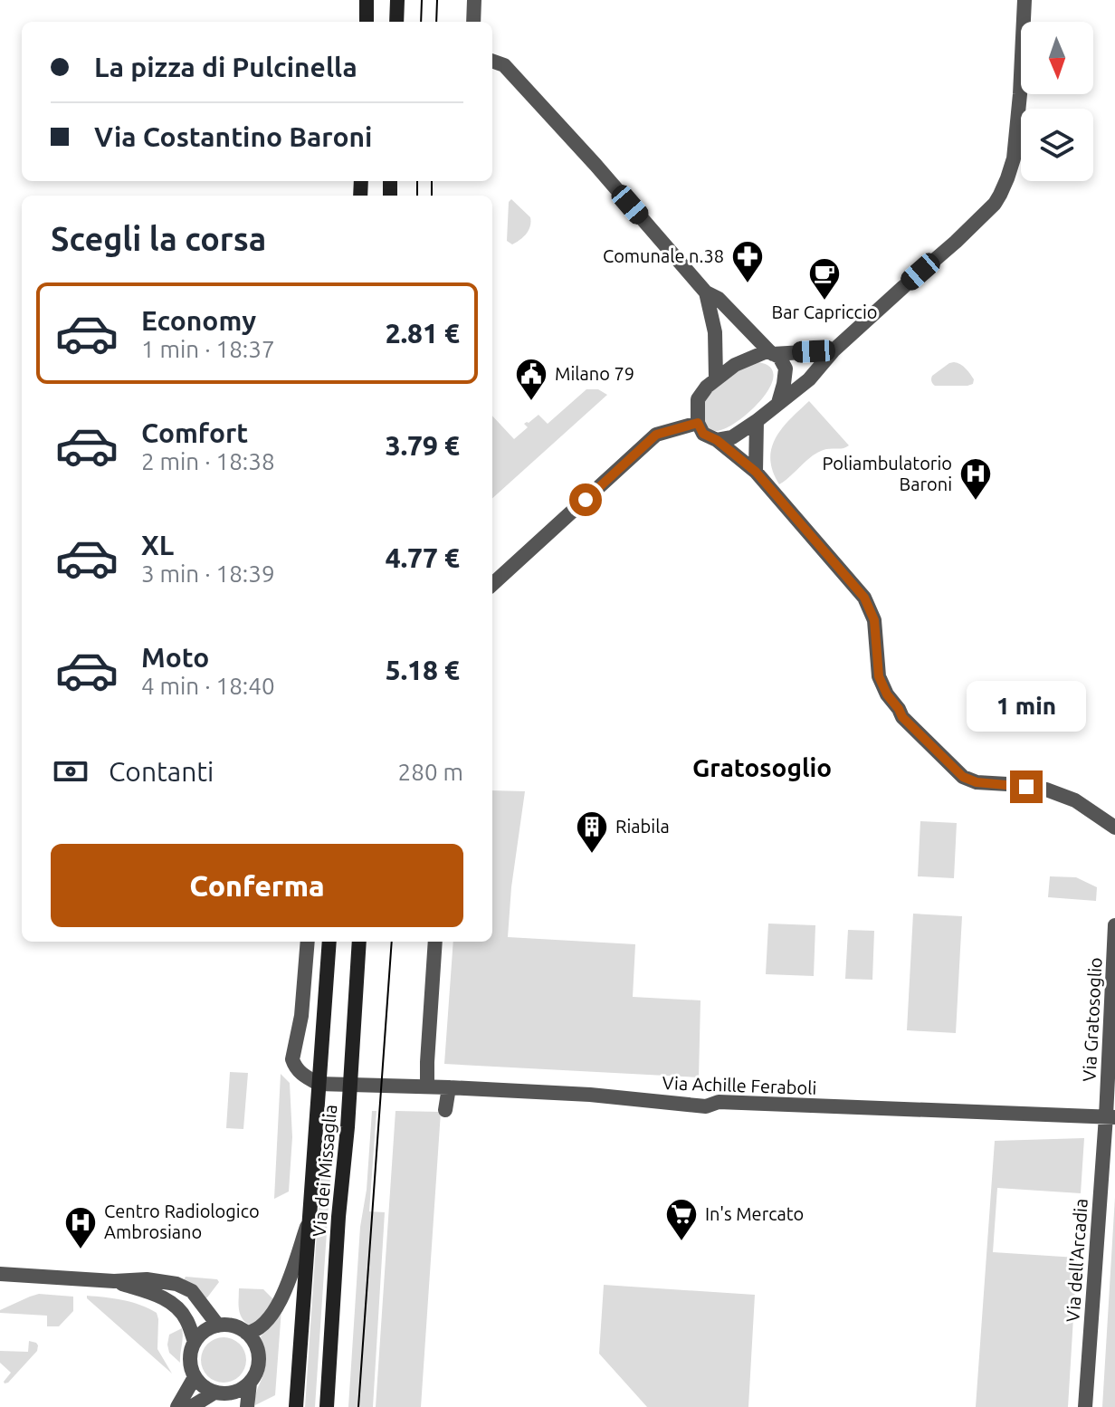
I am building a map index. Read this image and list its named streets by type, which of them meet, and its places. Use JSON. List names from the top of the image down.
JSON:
{
  "streets": {
    "main road": ["Via dei Missaglia"],
    "street": ["Via Gratosoglio", "Via Achille Feraboli", "Via dell'Arcadia"]
  },
  "crossings": [
    ["Via Gratosoglio", "Via Achille Feraboli"],
    ["Via Gratosoglio", "Via dell'Arcadia"],
    ["Via Achille Feraboli", "Via dei Missaglia"],
    ["Via Achille Feraboli", "Via dell'Arcadia"]
  ],
  "districts": ["Gratosoglio"],
  "places": {
    "pharmacy": ["Comunale n.38"],
    "cafe": ["Bar Capriccio"],
    "public building": ["Milano 79"],
    "hospital": ["Poliambulatorio Baroni", "Centro Radiologico Ambrosiano"],
    "building": ["Riabila"],
    "supermarket": ["In's Mercato"]
  },
  "north": "bottom",
  "page": {
    "banner": ["La pizza di Pulcinella", "Via Costantino Baroni"],
    "heading": "Scegli la corsa",
    "list": [
      {
        "name": "Economy",
        "note": "1 min · 18:37",
        "value": "2.81 €"
      },
      {
        "name": "Comfort",
        "note": "2 min · 18:38",
        "value": "3.79 €"
      },
      {
        "name": "XL",
        "note": "3 min · 18:39",
        "value": "4.77 €"
      },
      {
        "name": "Moto",
        "note": "4 min · 18:40",
        "value": "5.18 €"
      }
    ],
    "bubble": "1 min",
    "pay": ["Contanti", "280 m"],
    "buttons": "Conferma"
  }
}
